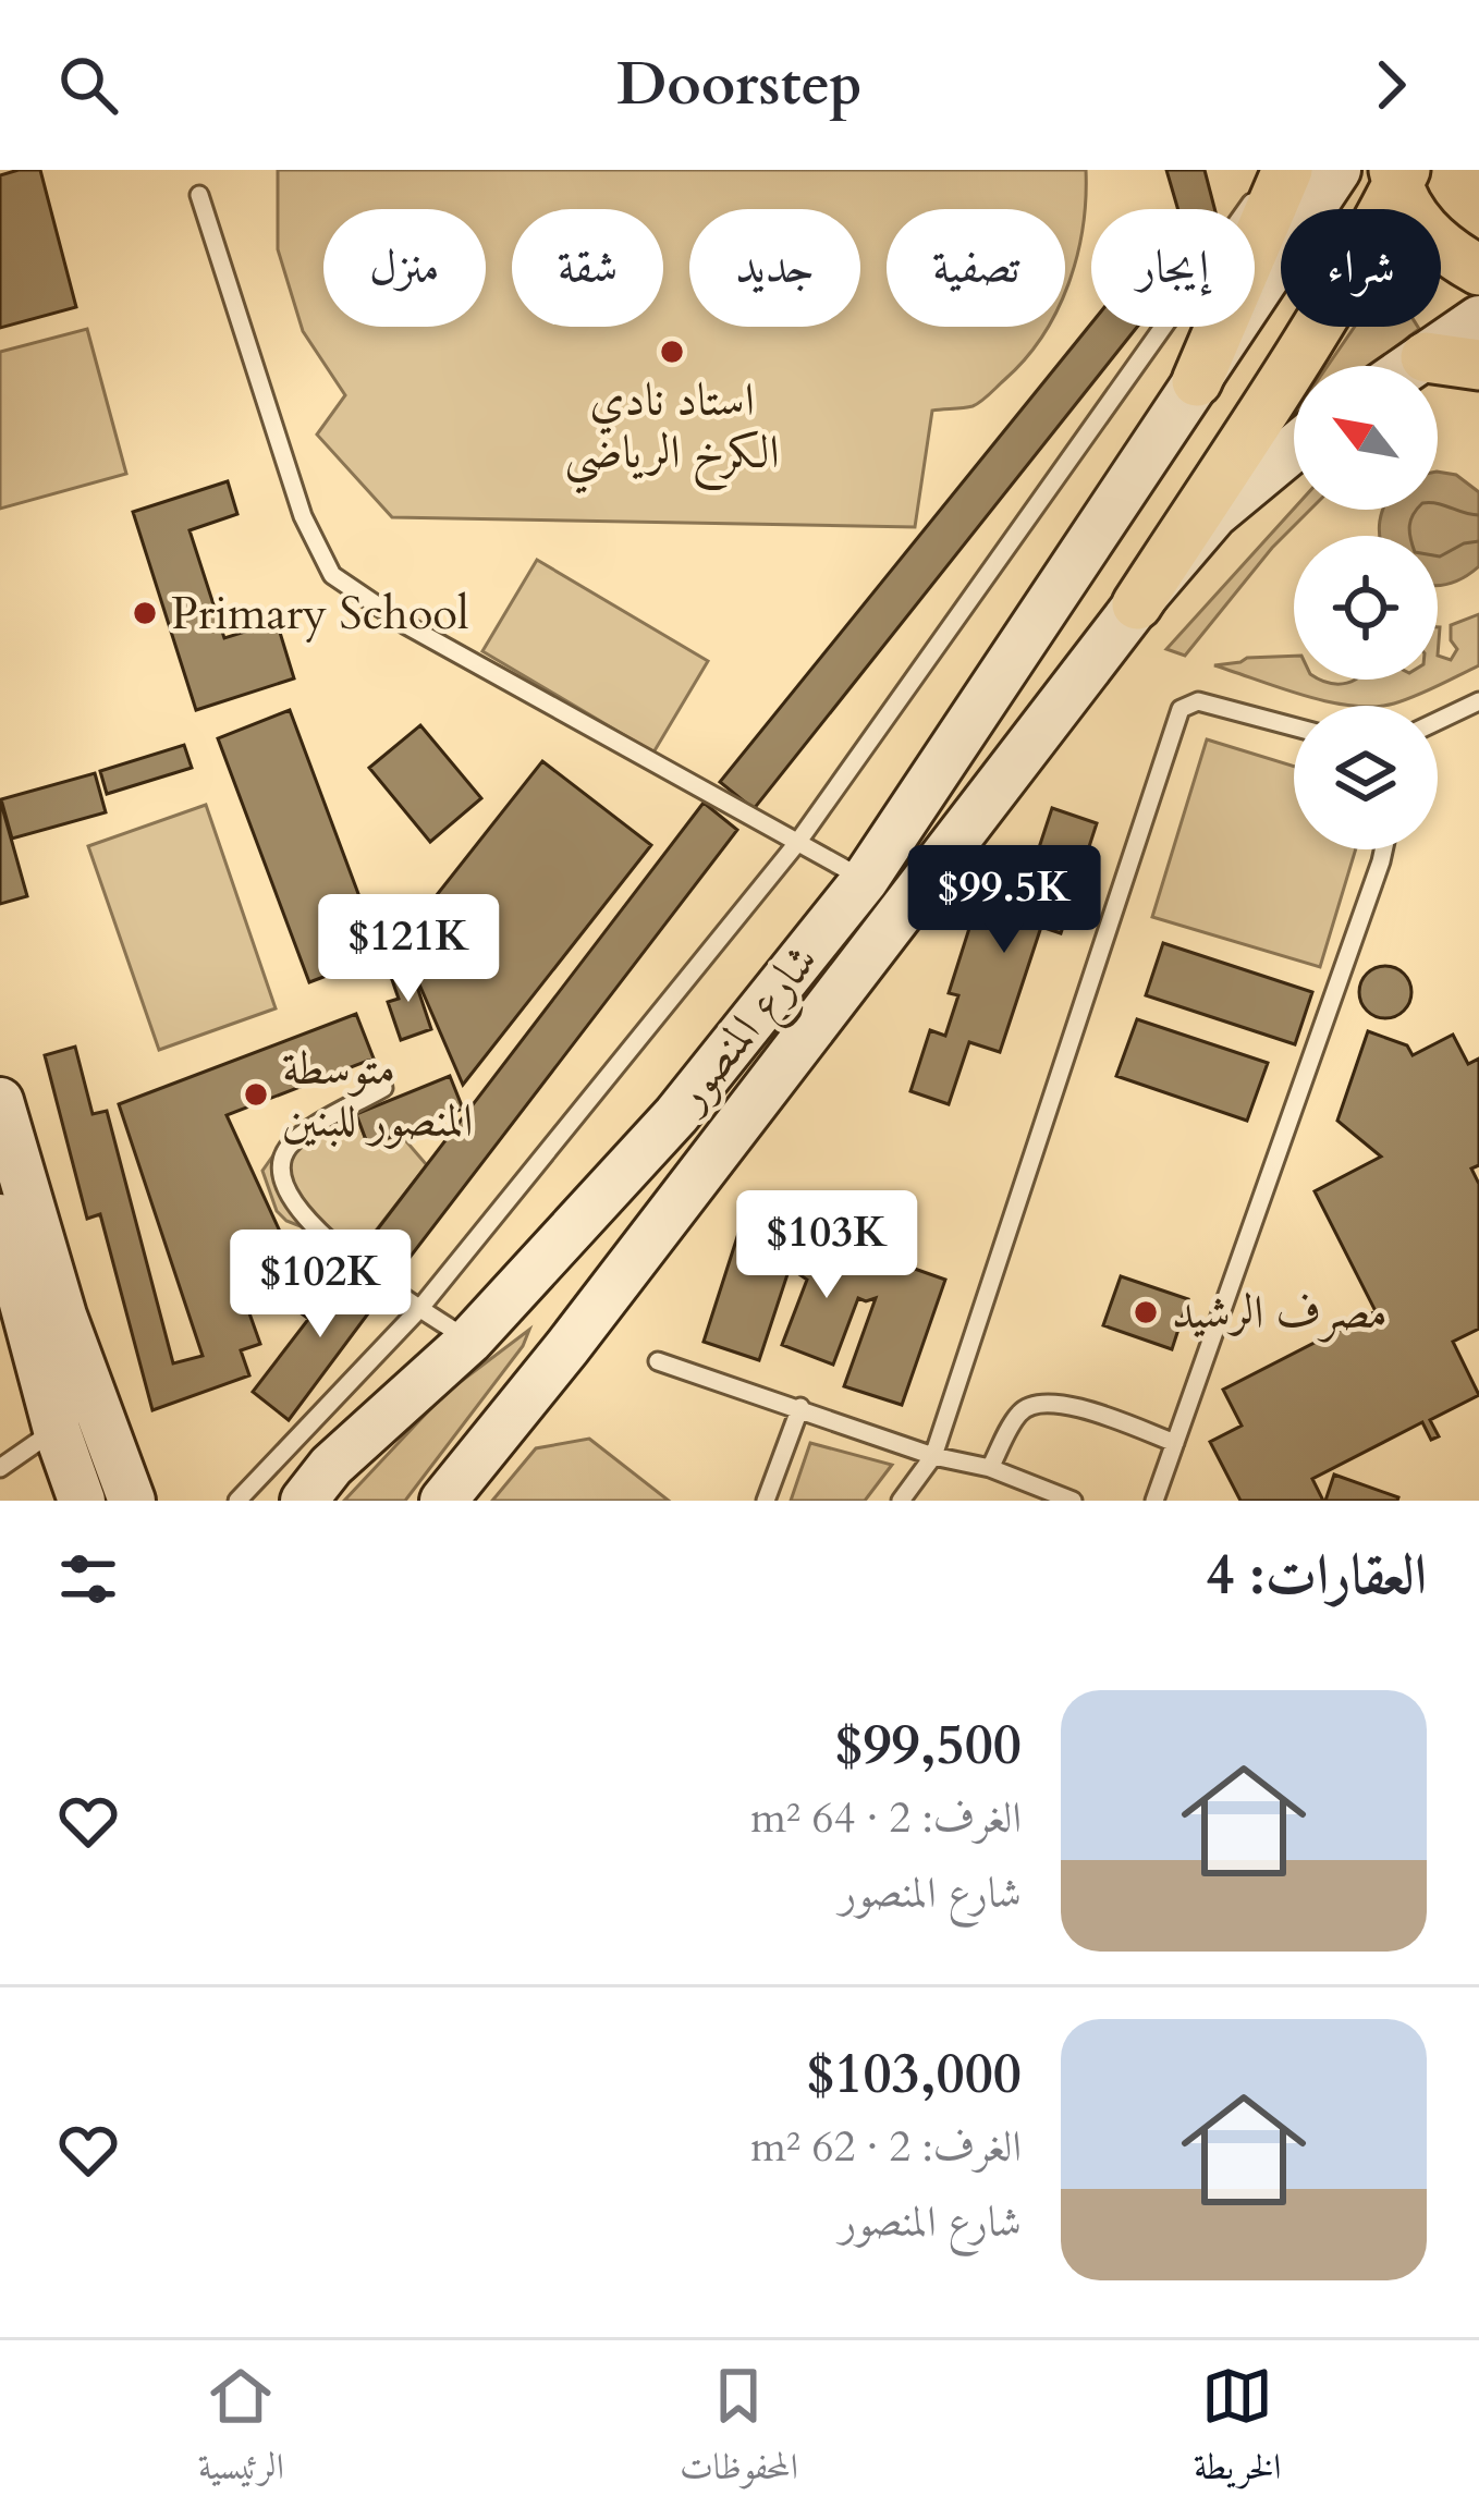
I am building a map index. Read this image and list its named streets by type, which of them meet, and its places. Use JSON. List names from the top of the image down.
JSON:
{
  "streets": {
    "main road": ["شارع المنصور"]
  },
  "places": [
    "استاد نادي الكرخ الرياضي",
    "Primary School",
    "متوسطة المنصور للبنين",
    "مصرف الرشيد"
  ],
  "north": "top left",
  "page": {
    "header": "Doorstep",
    "chip": [
      "شراء",
      "إيجار",
      "تصفية",
      "جديد",
      "شقة",
      "منزل"
    ],
    "price": [
      "$99.5K",
      "$121K",
      "$103K",
      "$102K"
    ],
    "heading": "العقارات: 4",
    "list": [
      {
        "name": "$99,500",
        "note": "الغرف: 2 · 64 m² · شارع المنصور"
      },
      {
        "name": "$103,000",
        "note": "الغرف: 2 · 62 m² · شارع المنصور"
      }
    ],
    "tabs": ["الخريطة", "المحفوظات", "الرئيسية"]
  }
}
